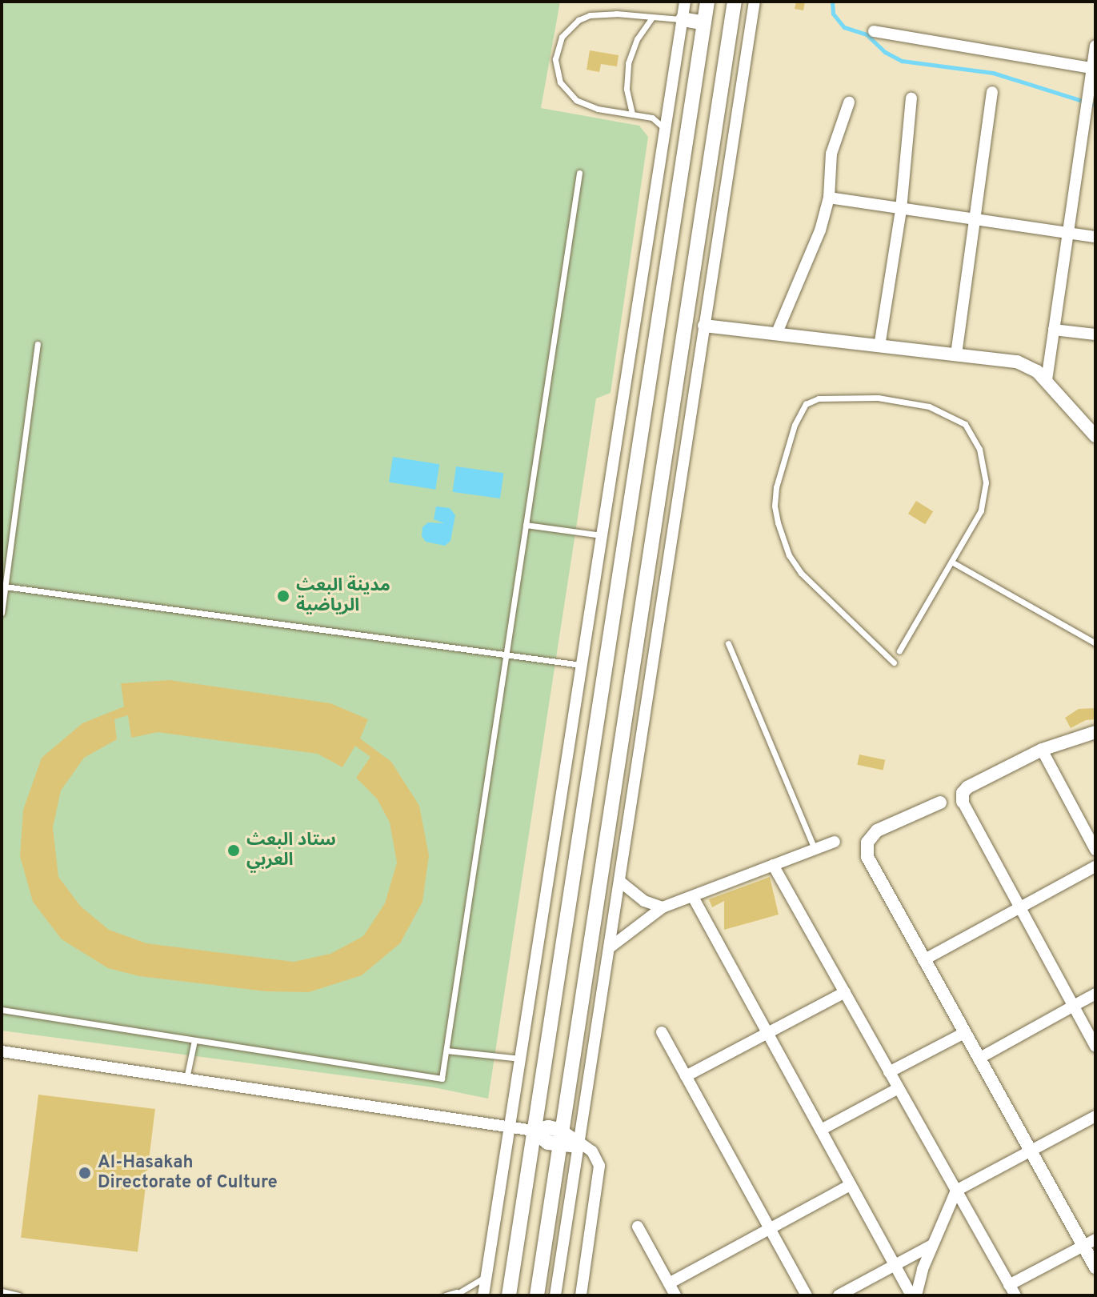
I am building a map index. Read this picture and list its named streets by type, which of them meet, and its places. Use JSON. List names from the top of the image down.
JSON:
{
  "places": ["مدينة البعث الرياضية", "ستاد البعث العربي", "Al-Hasakah Directorate of Culture"]
}
